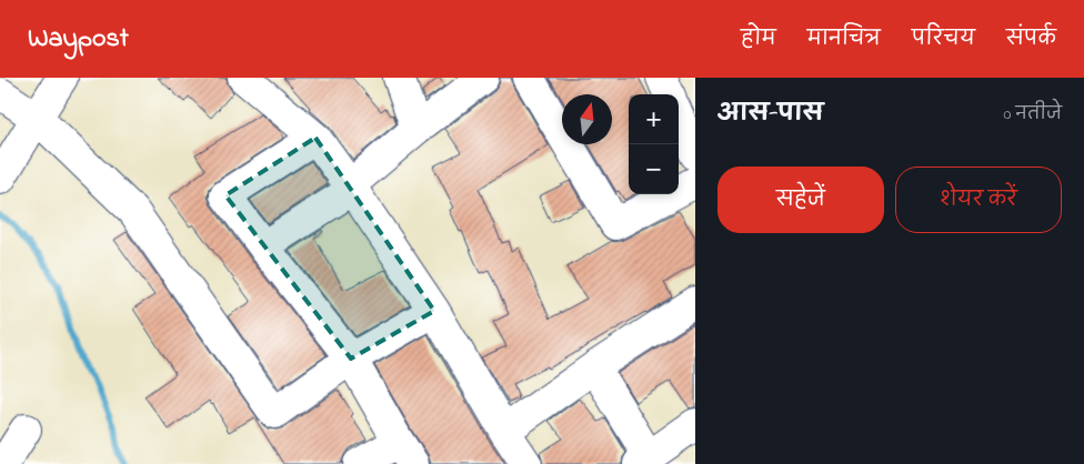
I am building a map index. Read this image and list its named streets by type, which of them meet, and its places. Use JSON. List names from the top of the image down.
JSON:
{
  "north": "top",
  "page": {
    "header": "Waypost",
    "nav": [
      "होम",
      "मानचित्र",
      "परिचय",
      "संपर्क"
    ],
    "heading": ["आस-पास", "0 नतीजे"],
    "map_buttons": ["+", "−"],
    "buttons": ["सहेजें", "शेयर करें"]
  }
}
